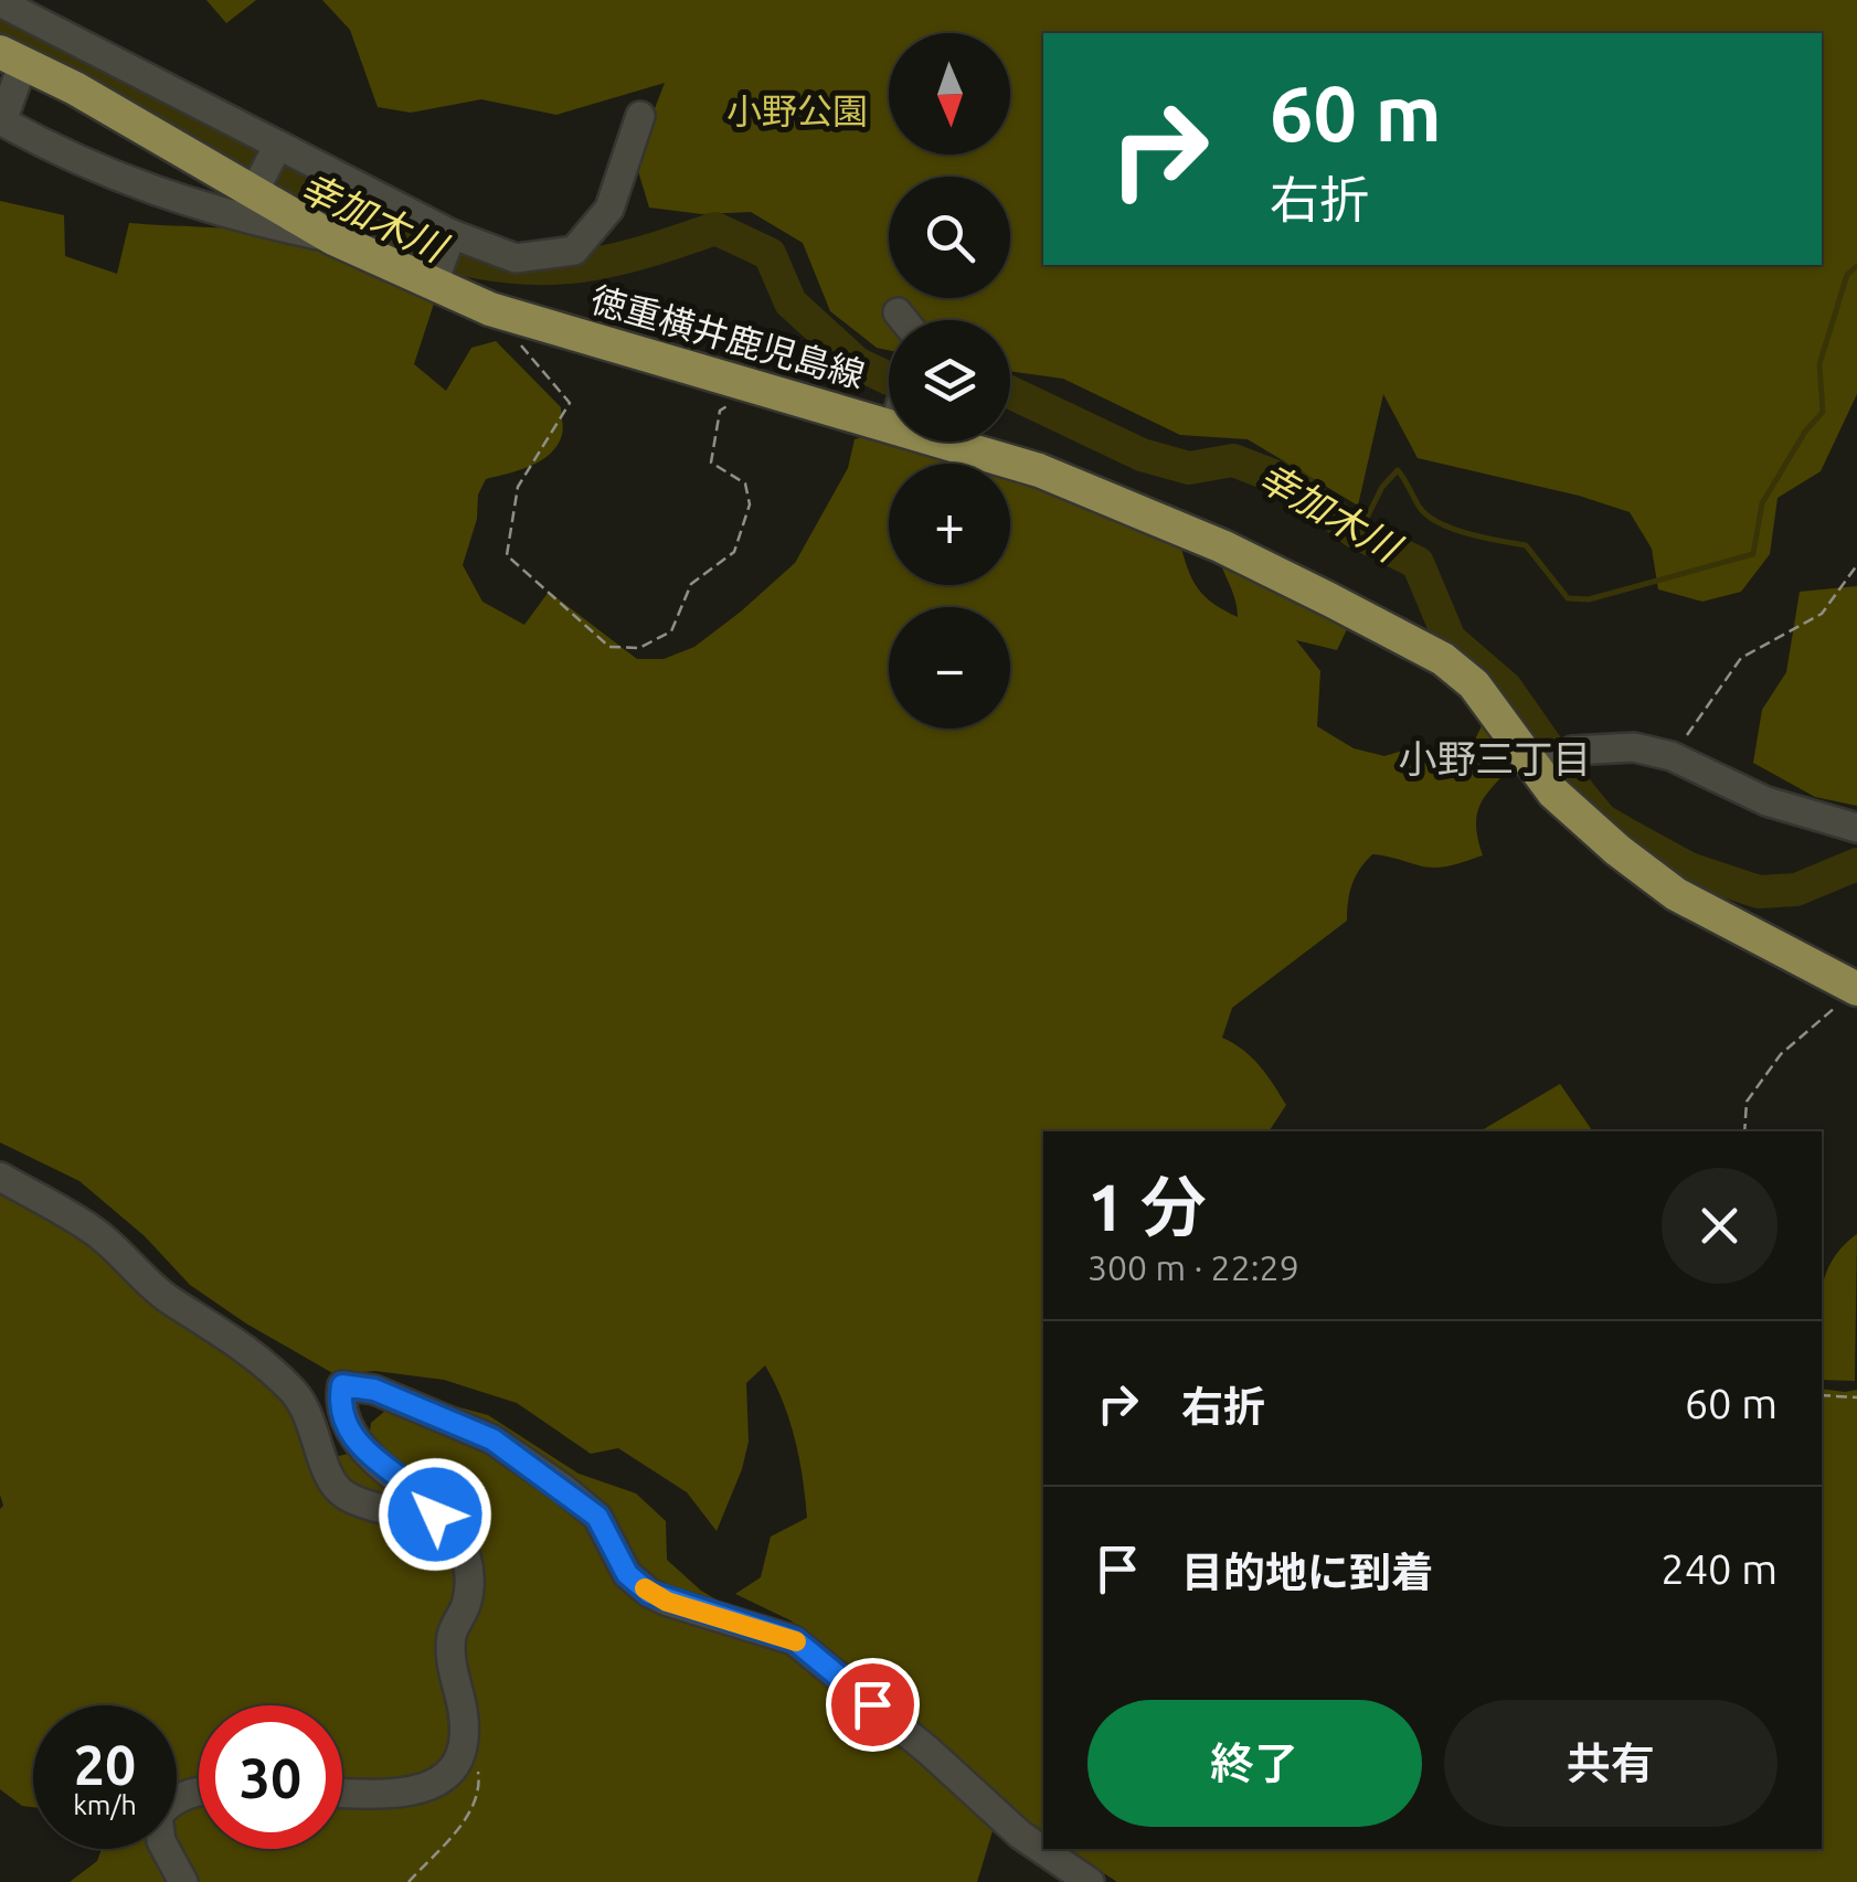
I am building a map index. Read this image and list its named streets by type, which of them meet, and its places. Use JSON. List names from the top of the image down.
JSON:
{
  "streets": {
    "main road": ["徳重横井鹿児島線"]
  },
  "districts": ["小野三丁目"],
  "water": ["幸加木川"],
  "parks": ["小野公園"],
  "north": "bottom",
  "page": {
    "map_buttons": ["+", "−"],
    "turn": ["60 m", "右折"],
    "heading": ["1 分", "300 m · 22:29"],
    "list": [
      {
        "name": "右折",
        "value": "60 m"
      },
      {
        "name": "目的地に到着",
        "value": "240 m"
      }
    ],
    "buttons": ["終了", "共有"],
    "speed": "20 km/h",
    "limit": "30"
  }
}
